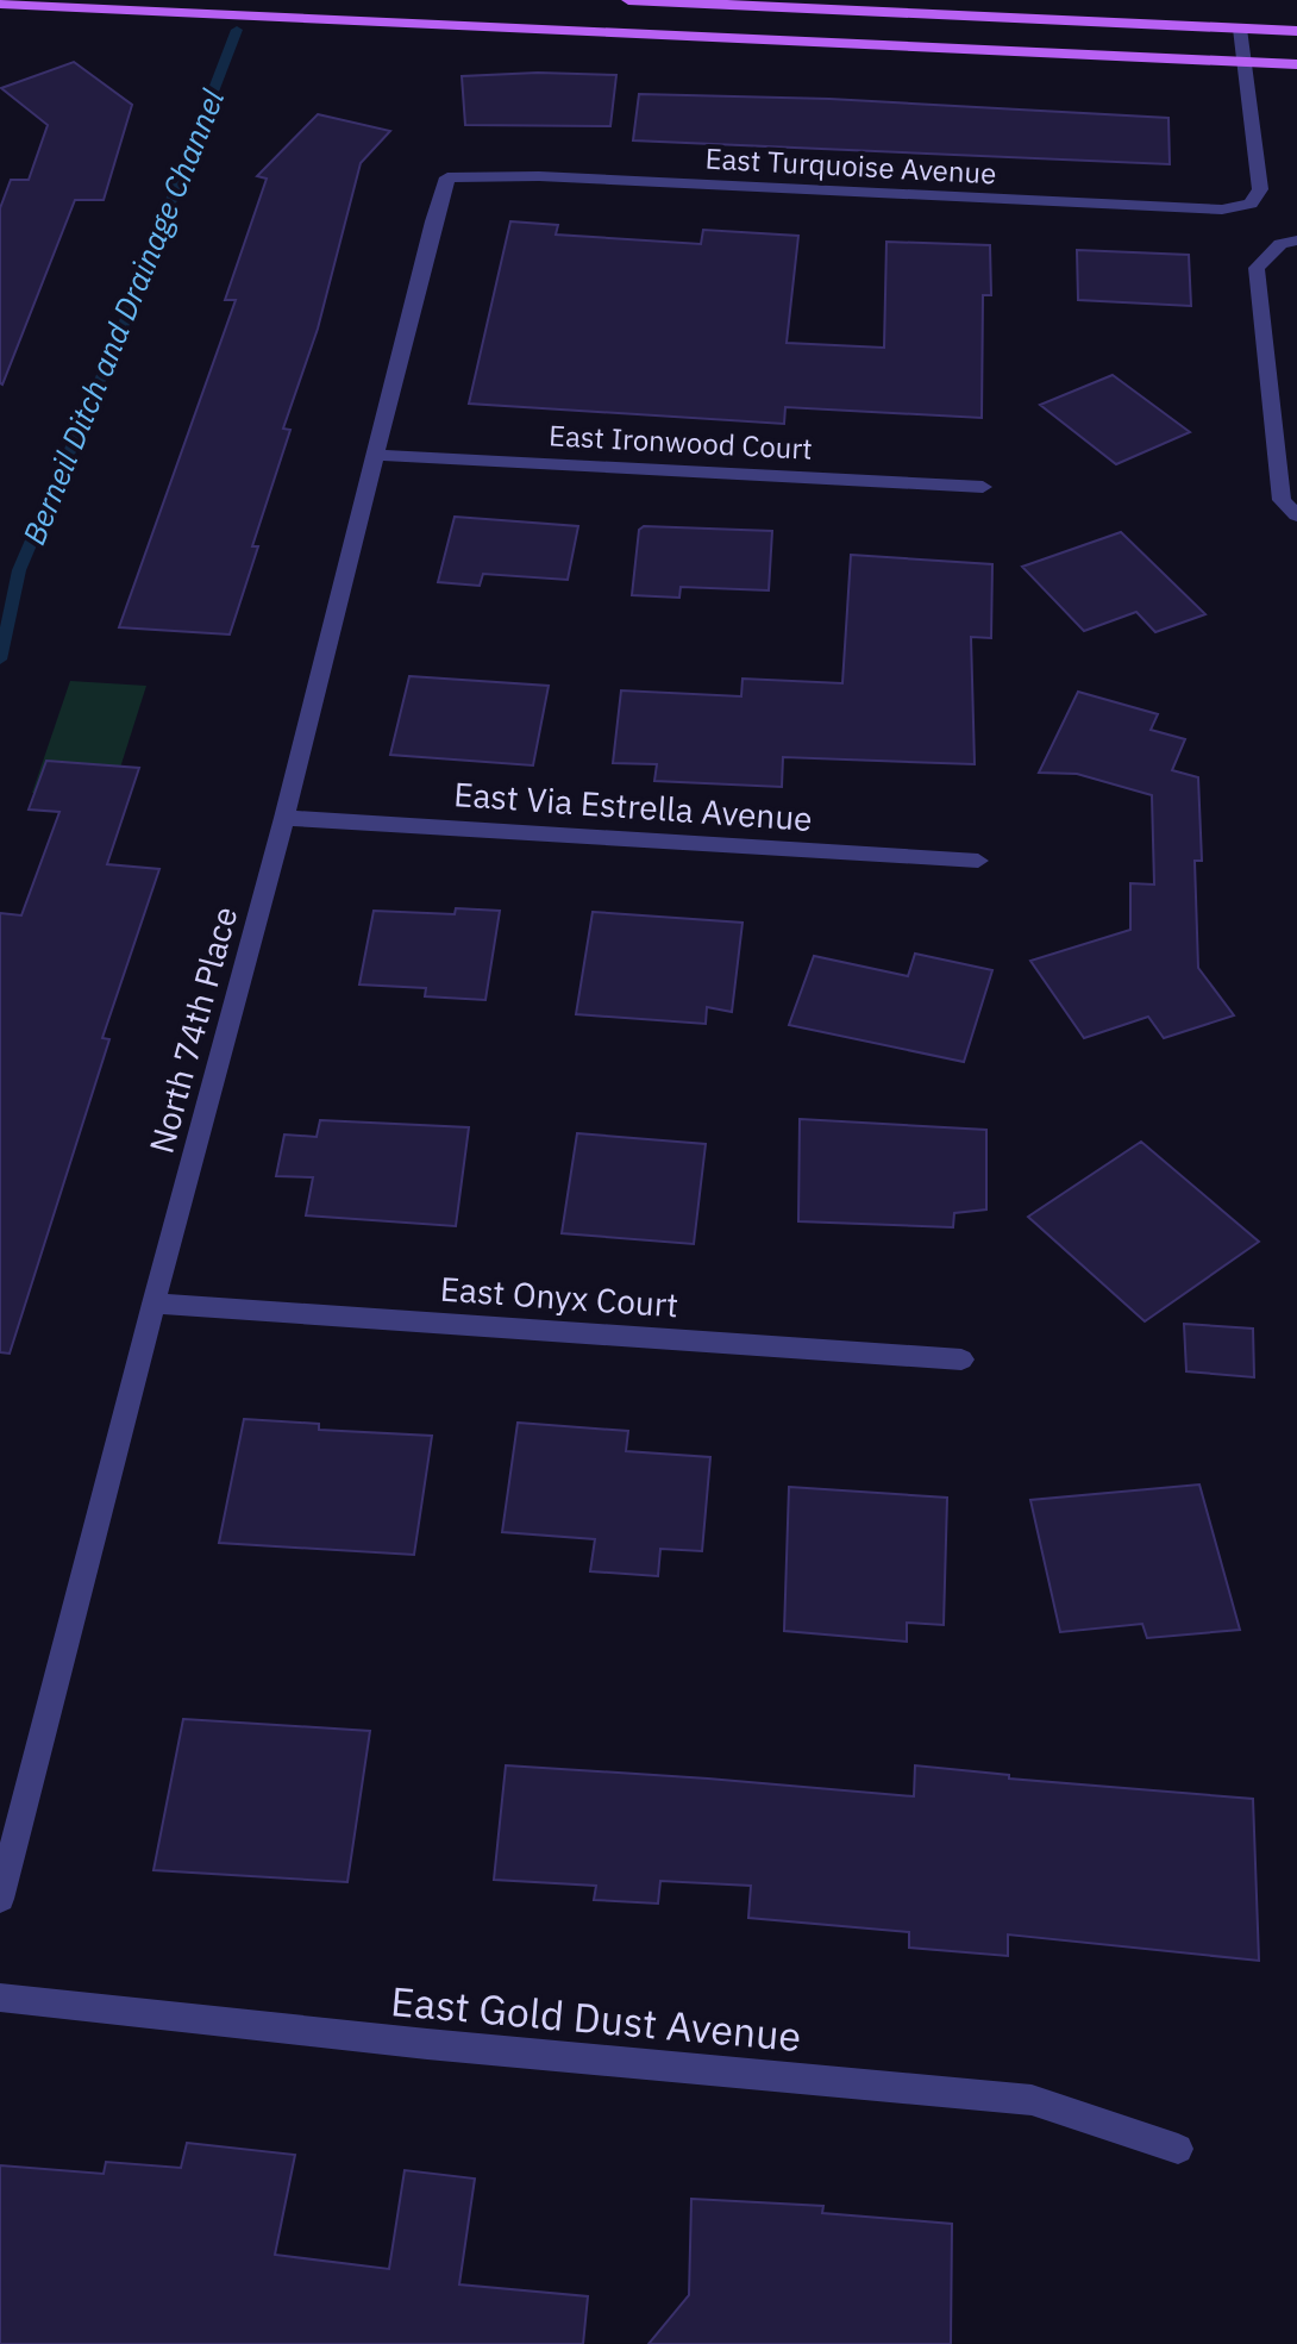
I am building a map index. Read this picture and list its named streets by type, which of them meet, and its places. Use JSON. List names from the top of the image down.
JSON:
{
  "streets": {
    "street": [
      "East Turquoise Avenue",
      "East Ironwood Court",
      "East Via Estrella Avenue",
      "North 74th Place",
      "East Onyx Court",
      "East Gold Dust Avenue"
    ]
  },
  "crossings": [
    ["East Turquoise Avenue", "North 74th Place"],
    ["East Ironwood Court", "North 74th Place"],
    ["East Via Estrella Avenue", "North 74th Place"],
    ["North 74th Place", "East Onyx Court"]
  ],
  "water": ["Berneil Ditch and Drainage Channel"]
}
